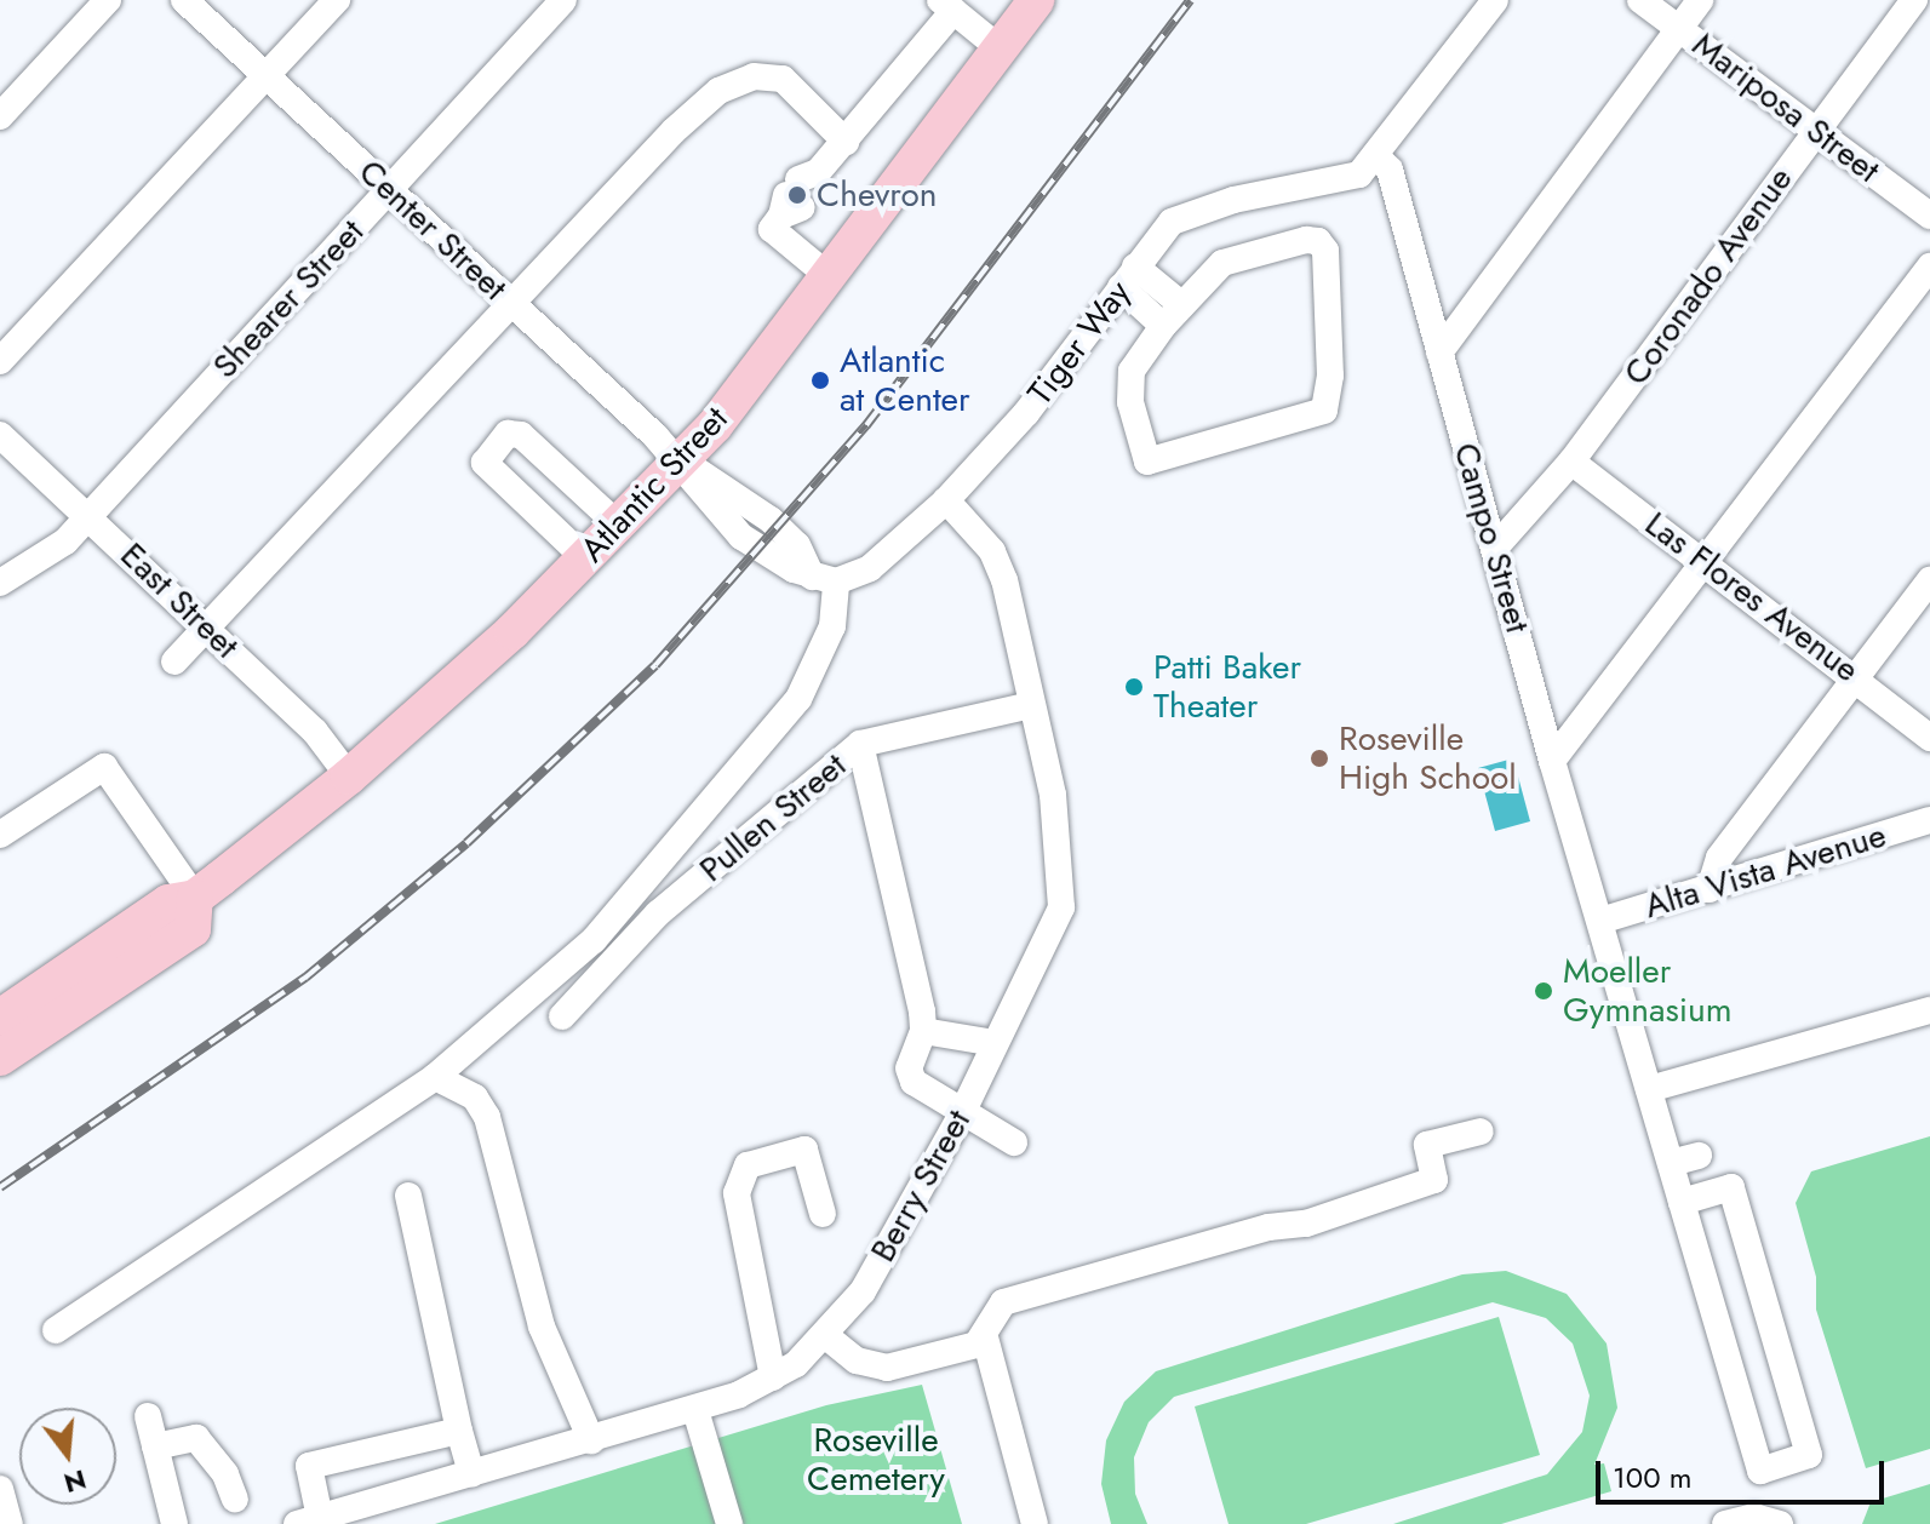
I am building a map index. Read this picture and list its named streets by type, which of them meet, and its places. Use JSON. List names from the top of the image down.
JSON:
{
  "streets": {
    "main road": ["Atlantic Street"],
    "street": [
      "Mariposa Street",
      "Center Street",
      "Coronado Avenue",
      "Shearer Street",
      "Tiger Way",
      "Campo Street",
      "Las Flores Avenue",
      "East Street",
      "Pullen Street",
      "Alta Vista Avenue",
      "Berry Street"
    ]
  },
  "crossings": [
    ["Mariposa Street", "Coronado Avenue"],
    ["Center Street", "Shearer Street"],
    ["Center Street", "Atlantic Street"],
    ["Coronado Avenue", "Campo Street"],
    ["Coronado Avenue", "Las Flores Avenue"],
    ["Shearer Street", "East Street"],
    ["Tiger Way", "Campo Street"],
    ["Tiger Way", "Berry Street"],
    ["Atlantic Street", "East Street"],
    ["Campo Street", "Alta Vista Avenue"],
    ["Pullen Street", "Berry Street"]
  ],
  "parks": ["Roseville Cemetery"],
  "places": [
    "Chevron",
    "Atlantic at Center",
    "Patti Baker Theater",
    "Roseville High School",
    "Moeller Gymnasium"
  ],
  "scale_bar": "100 m",
  "north": "bottom"
}
